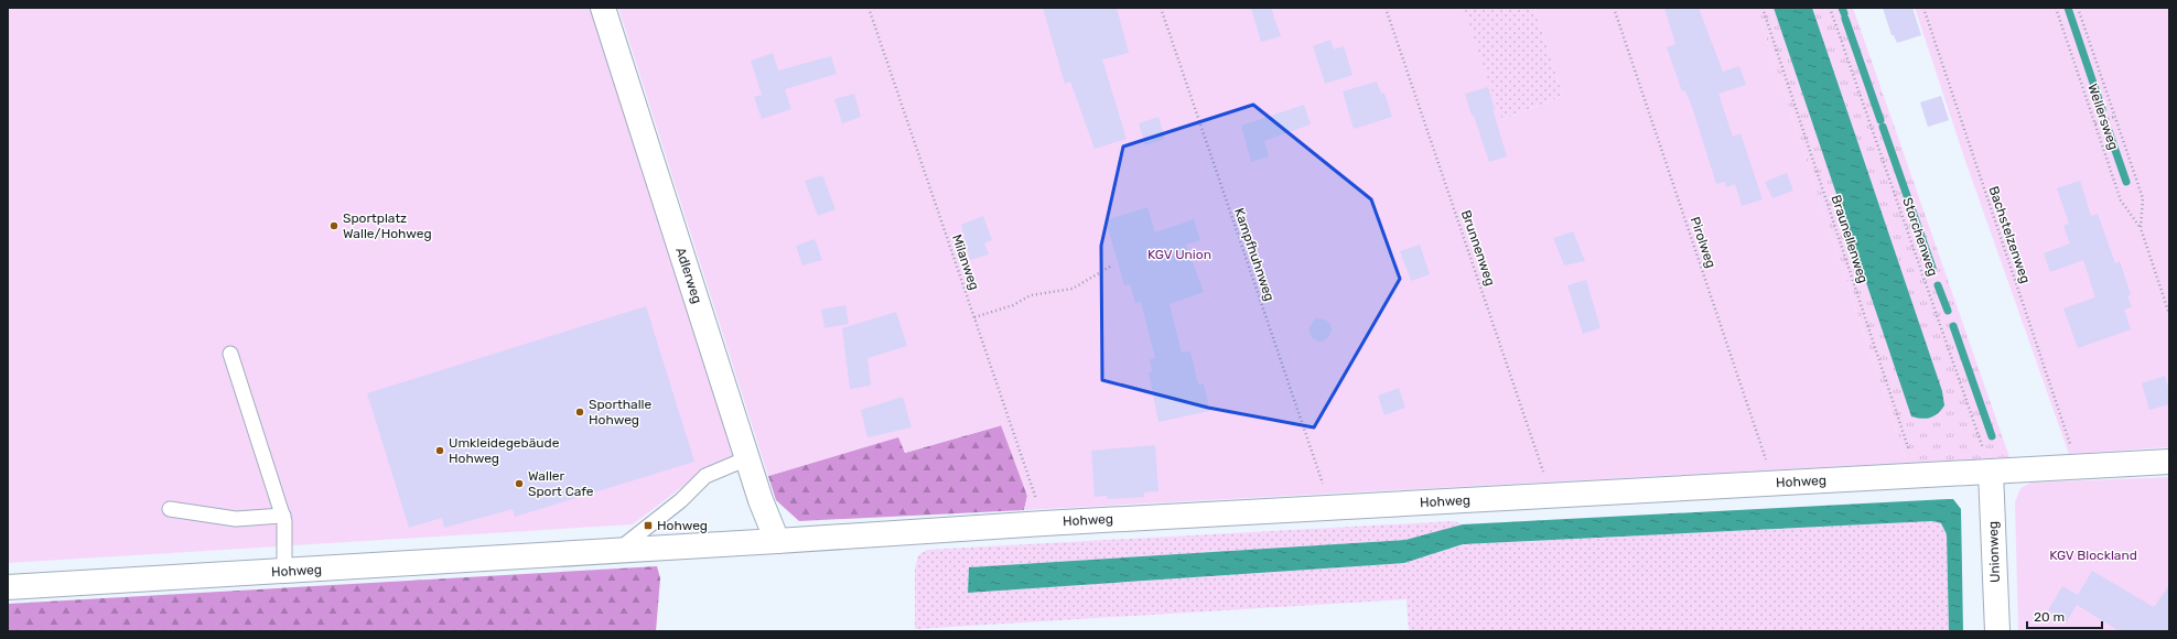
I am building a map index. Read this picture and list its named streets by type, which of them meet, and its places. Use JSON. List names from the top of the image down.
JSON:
{
  "streets": {
    "street": ["Adlerweg", "Hohweg", "Unionweg"],
    "path": [
      "Wellersweg",
      "Bachstelzenweg",
      "Storchenweg",
      "Braunellenweg",
      "Pirolweg",
      "Brunnenweg",
      "Kampfhuhnweg",
      "Milanweg"
    ]
  },
  "crossings": [
    ["Bachstelzenweg", "Hohweg"],
    ["Storchenweg", "Hohweg"],
    ["Storchenweg", "Unionweg"],
    ["Braunellenweg", "Hohweg"],
    ["Pirolweg", "Hohweg"],
    ["Brunnenweg", "Hohweg"],
    ["Kampfhuhnweg", "Hohweg"],
    ["Milanweg", "Hohweg"],
    ["Adlerweg", "Hohweg"],
    ["Hohweg", "Unionweg"]
  ],
  "parks": ["KGV Union", "KGV Blockland"],
  "places": {
    "other": [
      "Sportplatz Walle/Hohweg",
      "Sporthalle Hohweg",
      "Umkleidegebäude Hohweg",
      "Waller Sport Cafe"
    ],
    "transit": ["Hohweg"]
  },
  "scale_bar": "20 m"
}
